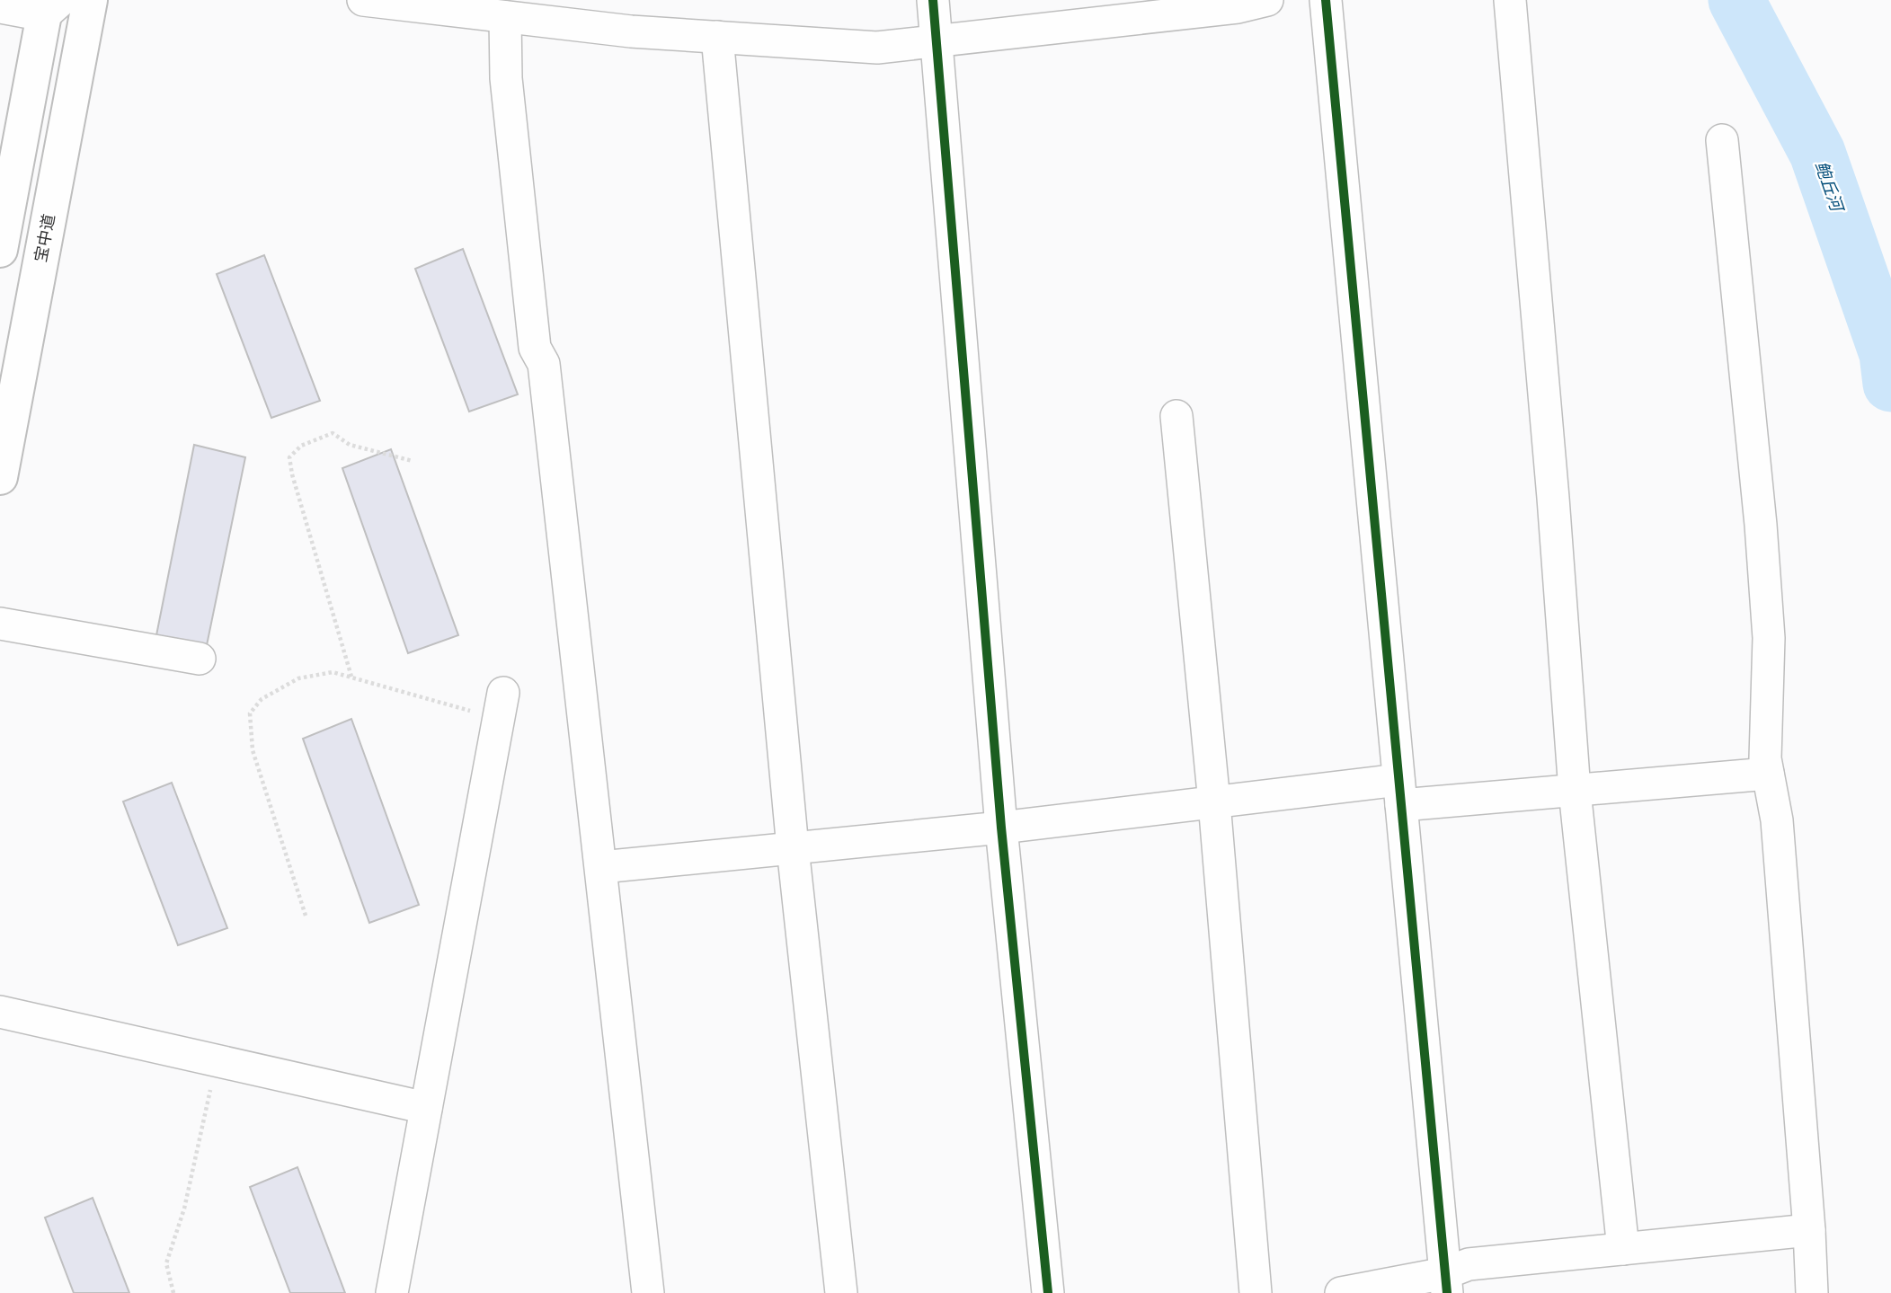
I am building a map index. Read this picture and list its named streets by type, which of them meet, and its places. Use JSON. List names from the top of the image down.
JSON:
{
  "streets": {
    "street": ["宝中道"]
  },
  "water": ["鲍丘河"]
}
